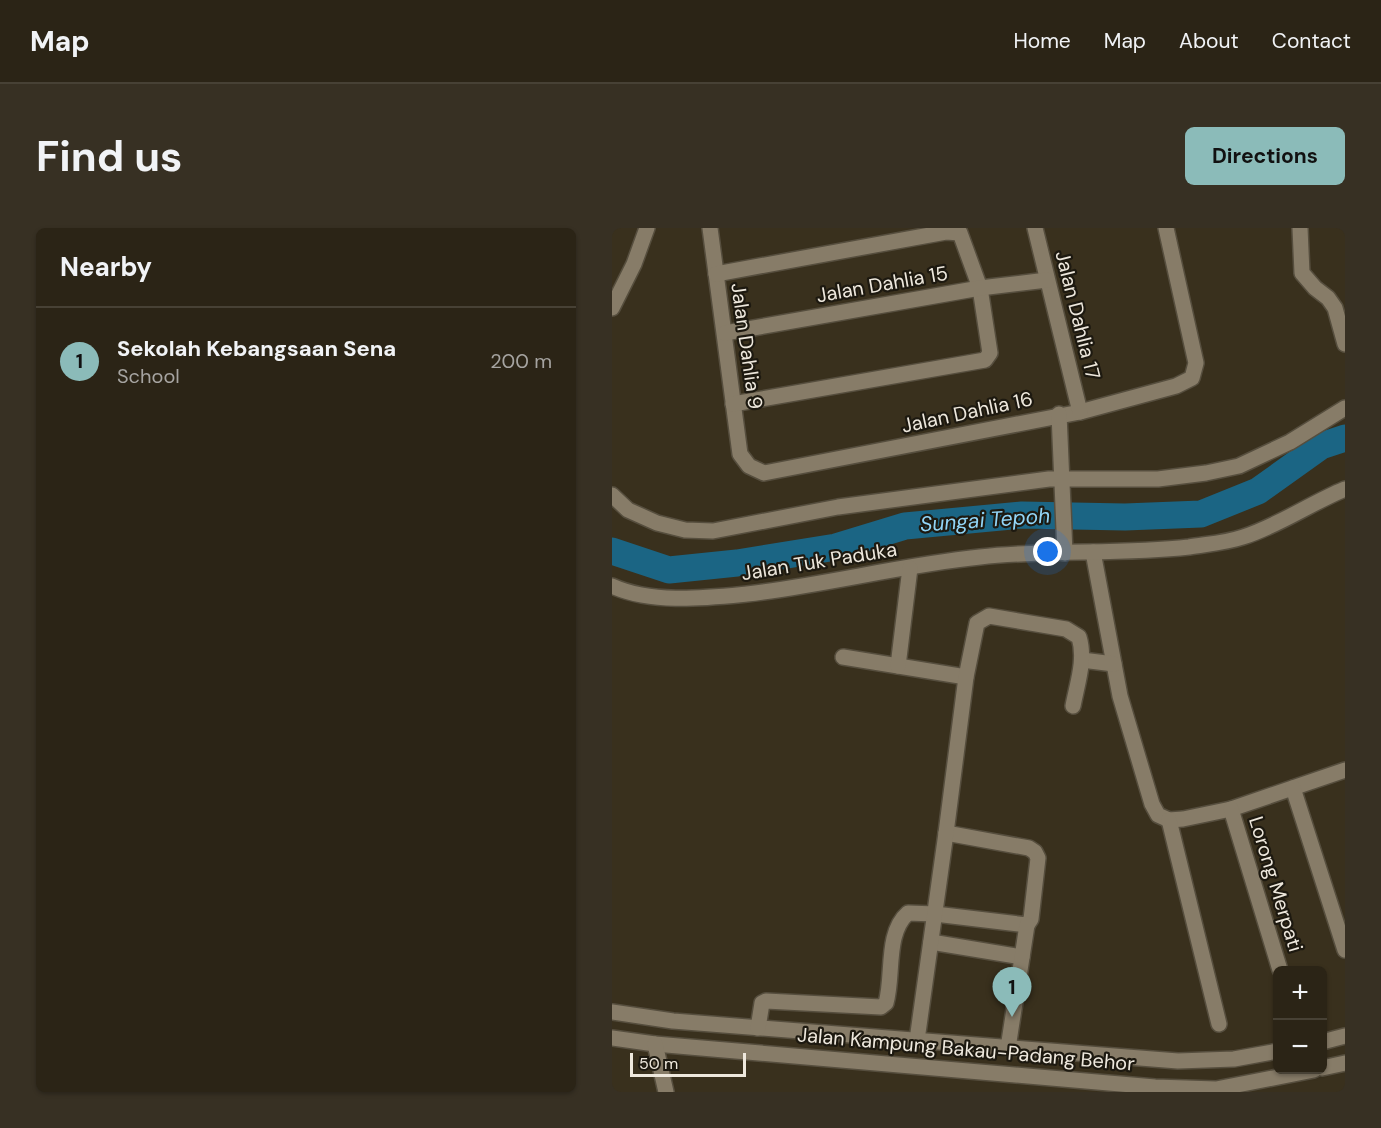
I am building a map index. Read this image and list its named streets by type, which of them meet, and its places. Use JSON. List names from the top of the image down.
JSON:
{
  "streets": {
    "street": [
      "Jalan Dahlia 15",
      "Jalan Dahlia 17",
      "Jalan Dahlia 9",
      "Jalan Dahlia 16",
      "Jalan Tuk Paduka",
      "Lorong Merpati",
      "Jalan Kampung Bakau-Padang Behor"
    ]
  },
  "crossings": [
    ["Jalan Dahlia 15", "Jalan Dahlia 17"],
    ["Jalan Dahlia 15", "Jalan Dahlia 9"],
    ["Jalan Dahlia 17", "Jalan Dahlia 16"],
    ["Jalan Dahlia 9", "Jalan Dahlia 16"]
  ],
  "water": ["Sungai Tepoh"],
  "scale_bar": "50 m",
  "page": {
    "header": "Map",
    "nav": [
      "Home",
      "Map",
      "About",
      "Contact"
    ],
    "buttons": "Directions",
    "title": "Find us",
    "heading": "Nearby",
    "list": [
      {
        "mark": "1",
        "name": "Sekolah Kebangsaan Sena",
        "note": "School",
        "value": "200 m"
      }
    ],
    "map_buttons": ["+", "−"],
    "pins": "1",
    "scale": "50 m"
  }
}
